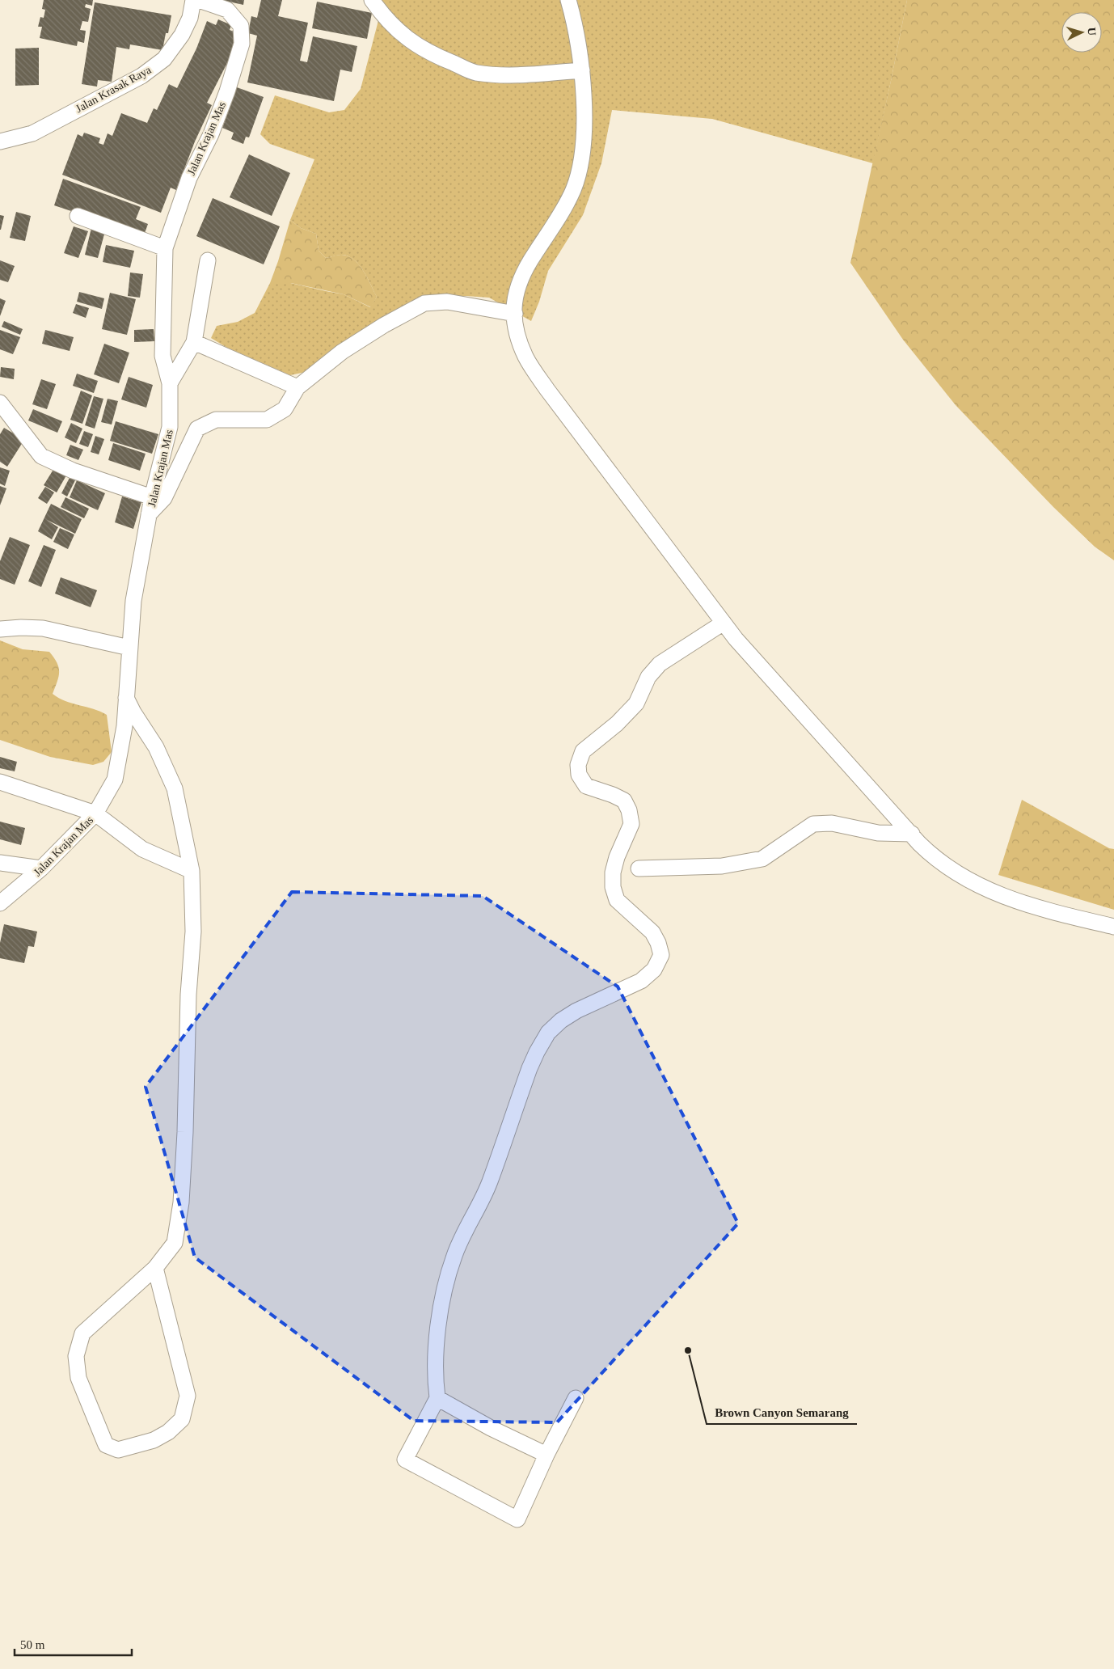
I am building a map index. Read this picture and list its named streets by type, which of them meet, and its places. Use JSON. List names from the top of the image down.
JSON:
{
  "streets": {
    "street": ["Jalan Krasak Raya", "Jalan Krajan Mas"]
  },
  "places": ["Brown Canyon Semarang"],
  "scale_bar": "50 m",
  "north": "right"
}
